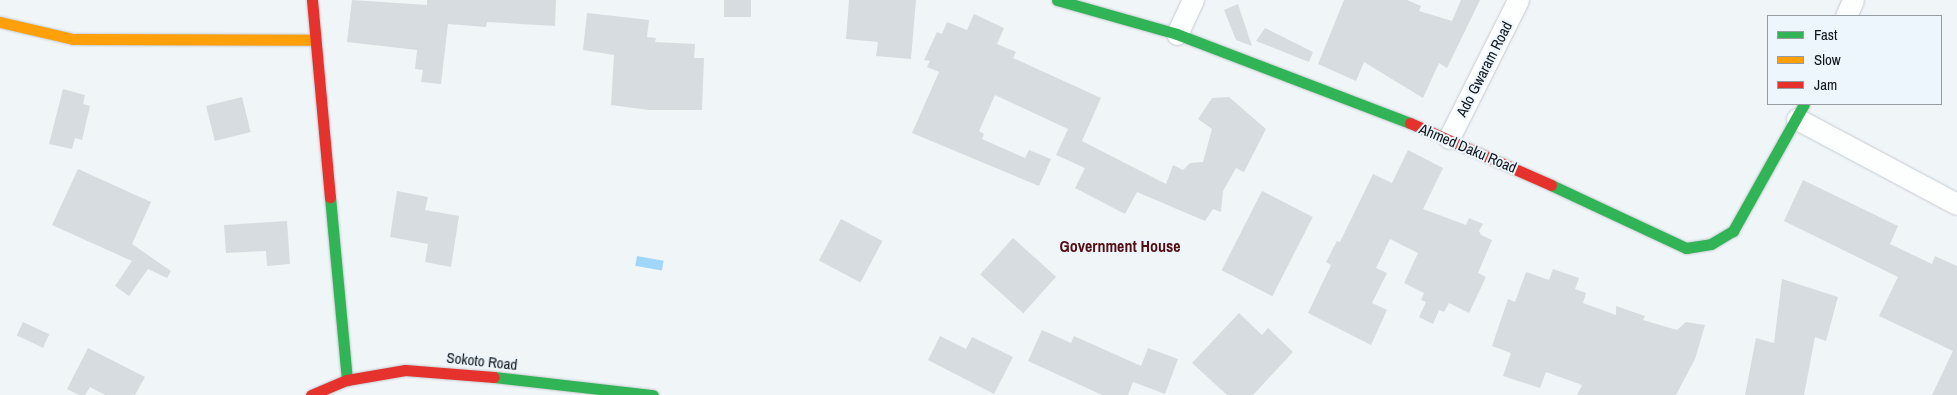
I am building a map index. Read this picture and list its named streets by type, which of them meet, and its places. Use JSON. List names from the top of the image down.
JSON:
{
  "streets": {
    "street": ["Ado Gwaram Road", "Ahmed Daku Road", "Sokoto Road"]
  },
  "crossings": [
    ["Ado Gwaram Road", "Ahmed Daku Road"]
  ],
  "districts": ["Government House"],
  "legend": ["Fast", "Slow", "Jam"]
}
